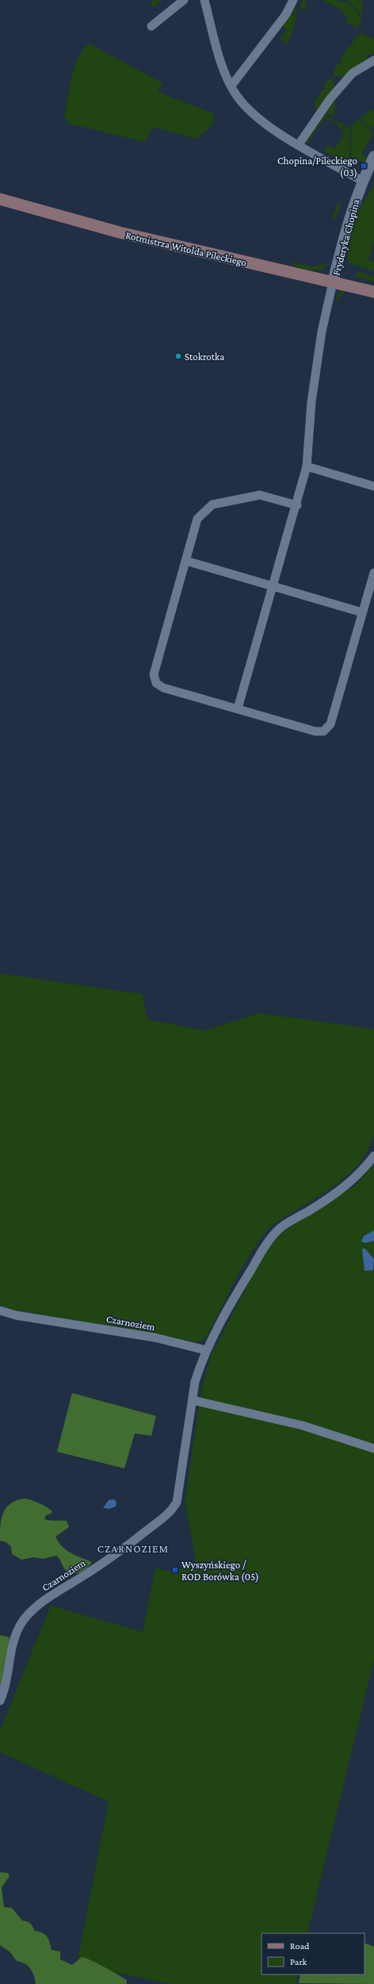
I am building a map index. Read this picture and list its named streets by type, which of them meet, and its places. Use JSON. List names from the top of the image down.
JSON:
{
  "streets": {
    "main road": ["Rotmistrza Witolda Pileckiego"],
    "street": ["Fryderyka Chopina", "Czarnoziem"]
  },
  "crossings": [
    ["Fryderyka Chopina", "Rotmistrza Witolda Pileckiego"]
  ],
  "districts": ["CZARNOZIEM"],
  "places": {
    "transit": ["Chopina/Pileckiego (03)", "Wyszyńskiego / ROD Borówka (05)"],
    "other": ["Stokrotka"]
  },
  "legend": ["Road", "Park"]
}
